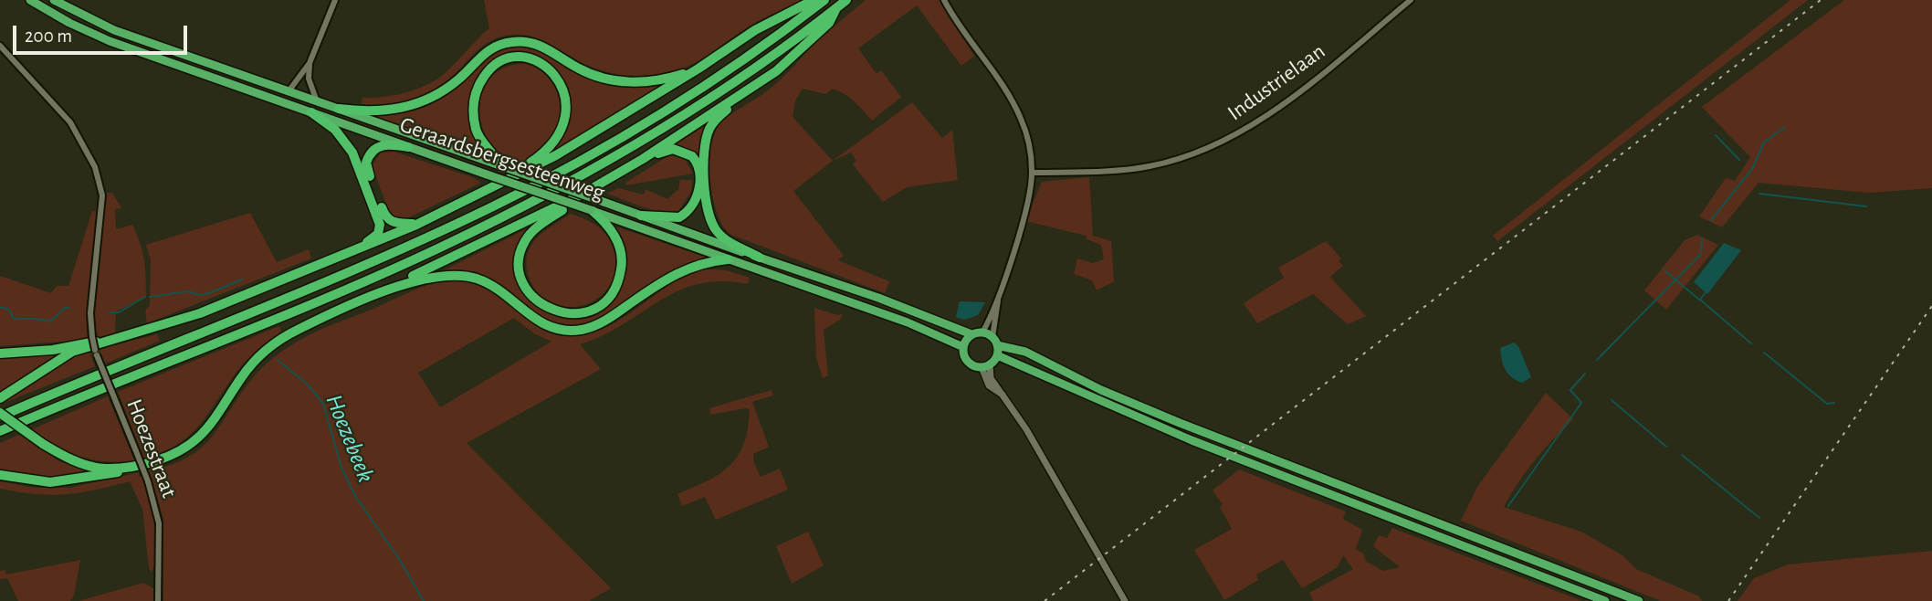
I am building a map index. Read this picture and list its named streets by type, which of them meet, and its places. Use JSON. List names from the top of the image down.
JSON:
{
  "streets": {
    "highway": ["Geraardsbergsesteenweg"],
    "street": ["Industrielaan", "Hoezestraat"]
  },
  "water": ["Hoezebeek"],
  "scale_bar": "200 m"
}
